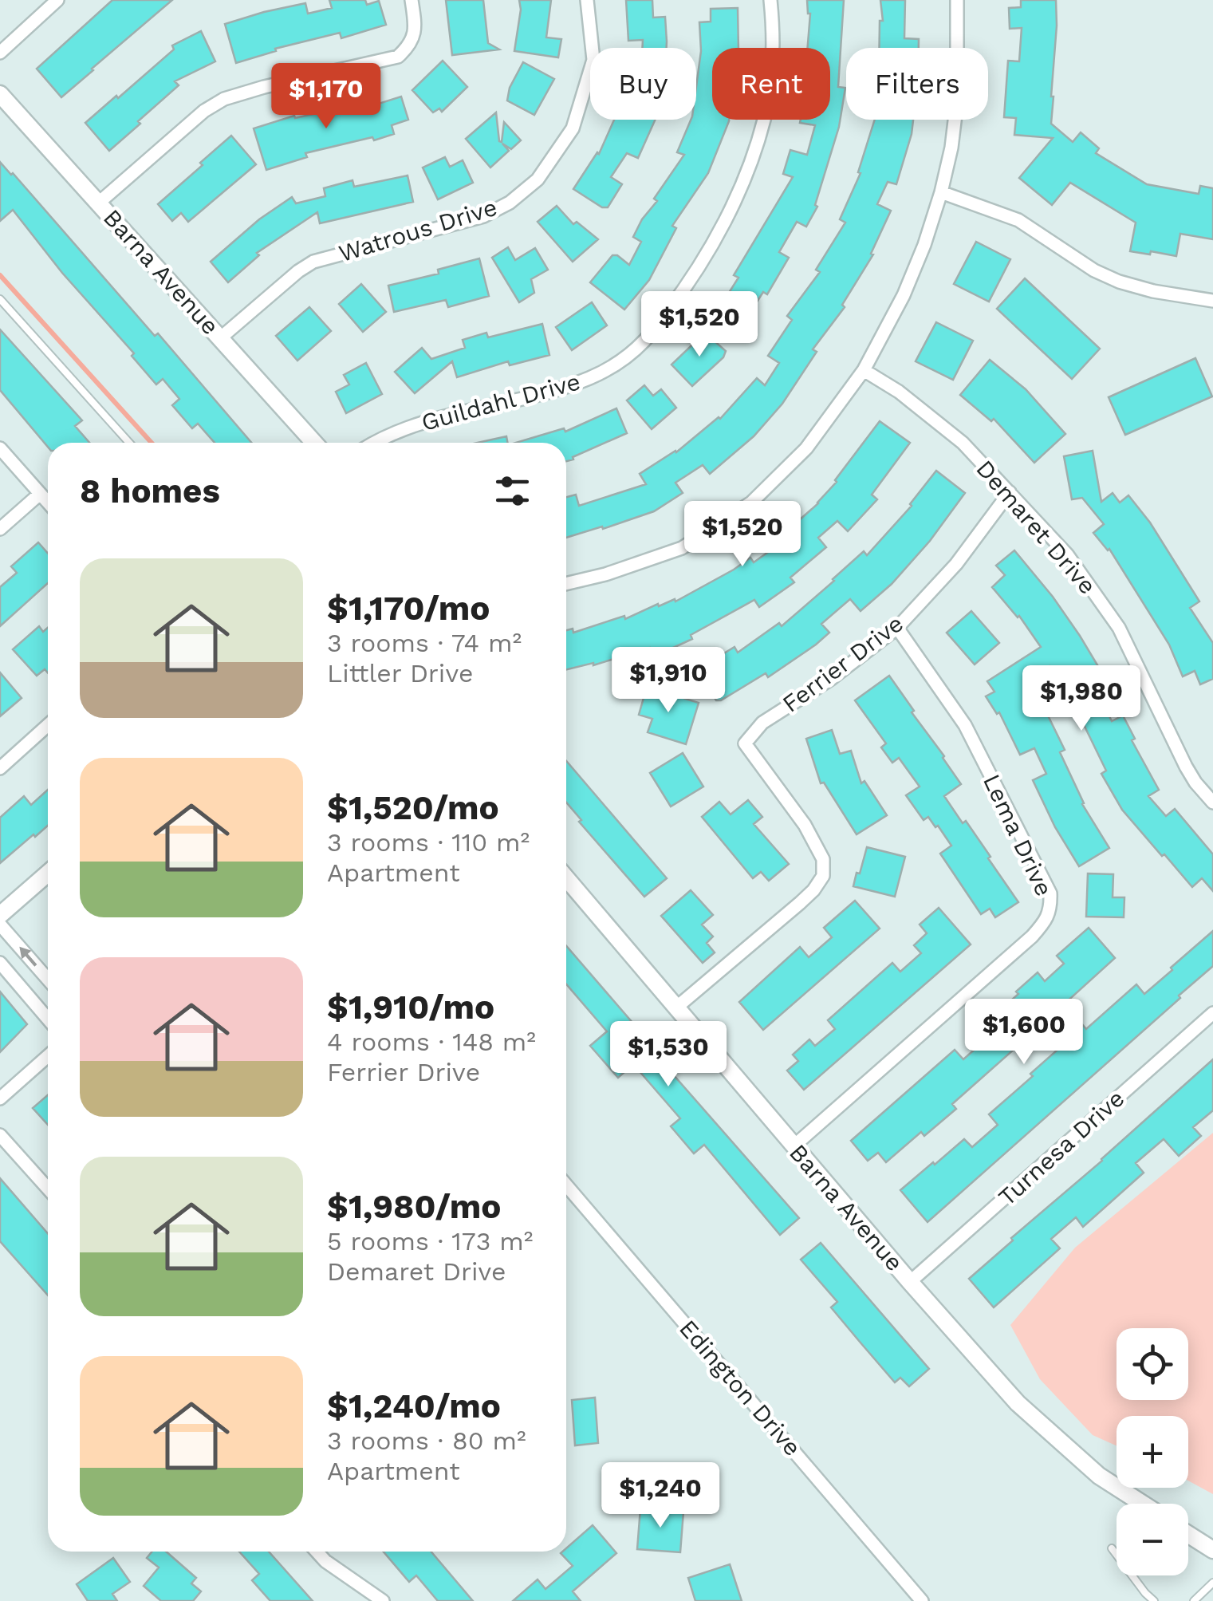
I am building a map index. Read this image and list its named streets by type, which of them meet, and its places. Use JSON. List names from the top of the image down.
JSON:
{
  "streets": {
    "street": [
      "Watrous Drive",
      "Barna Avenue",
      "Guildahl Drive",
      "Demaret Drive",
      "Ferrier Drive",
      "Lema Drive",
      "Turnesa Drive",
      "Edington Drive"
    ]
  },
  "crossings": [
    ["Watrous Drive", "Barna Avenue"],
    ["Barna Avenue", "Ferrier Drive"],
    ["Barna Avenue", "Lema Drive"],
    ["Barna Avenue", "Turnesa Drive"],
    ["Demaret Drive", "Ferrier Drive"],
    ["Ferrier Drive", "Lema Drive"]
  ],
  "page": {
    "chip": ["Buy", "Rent", "Filters"],
    "price": [
      "$1,170",
      "$1,520",
      "$1,520",
      "$1,910",
      "$1,980",
      "$1,600",
      "$1,530",
      "$1,240"
    ],
    "heading": "8 homes",
    "list": [
      {
        "name": "$1,170/mo",
        "note": "3 rooms · 74 m² · Littler Drive"
      },
      {
        "name": "$1,520/mo",
        "note": "3 rooms · 110 m² · Apartment"
      },
      {
        "name": "$1,910/mo",
        "note": "4 rooms · 148 m² · Ferrier Drive"
      },
      {
        "name": "$1,980/mo",
        "note": "5 rooms · 173 m² · Demaret Drive"
      },
      {
        "name": "$1,240/mo",
        "note": "3 rooms · 80 m² · Apartment"
      }
    ],
    "map_buttons": ["+", "−"]
  }
}
